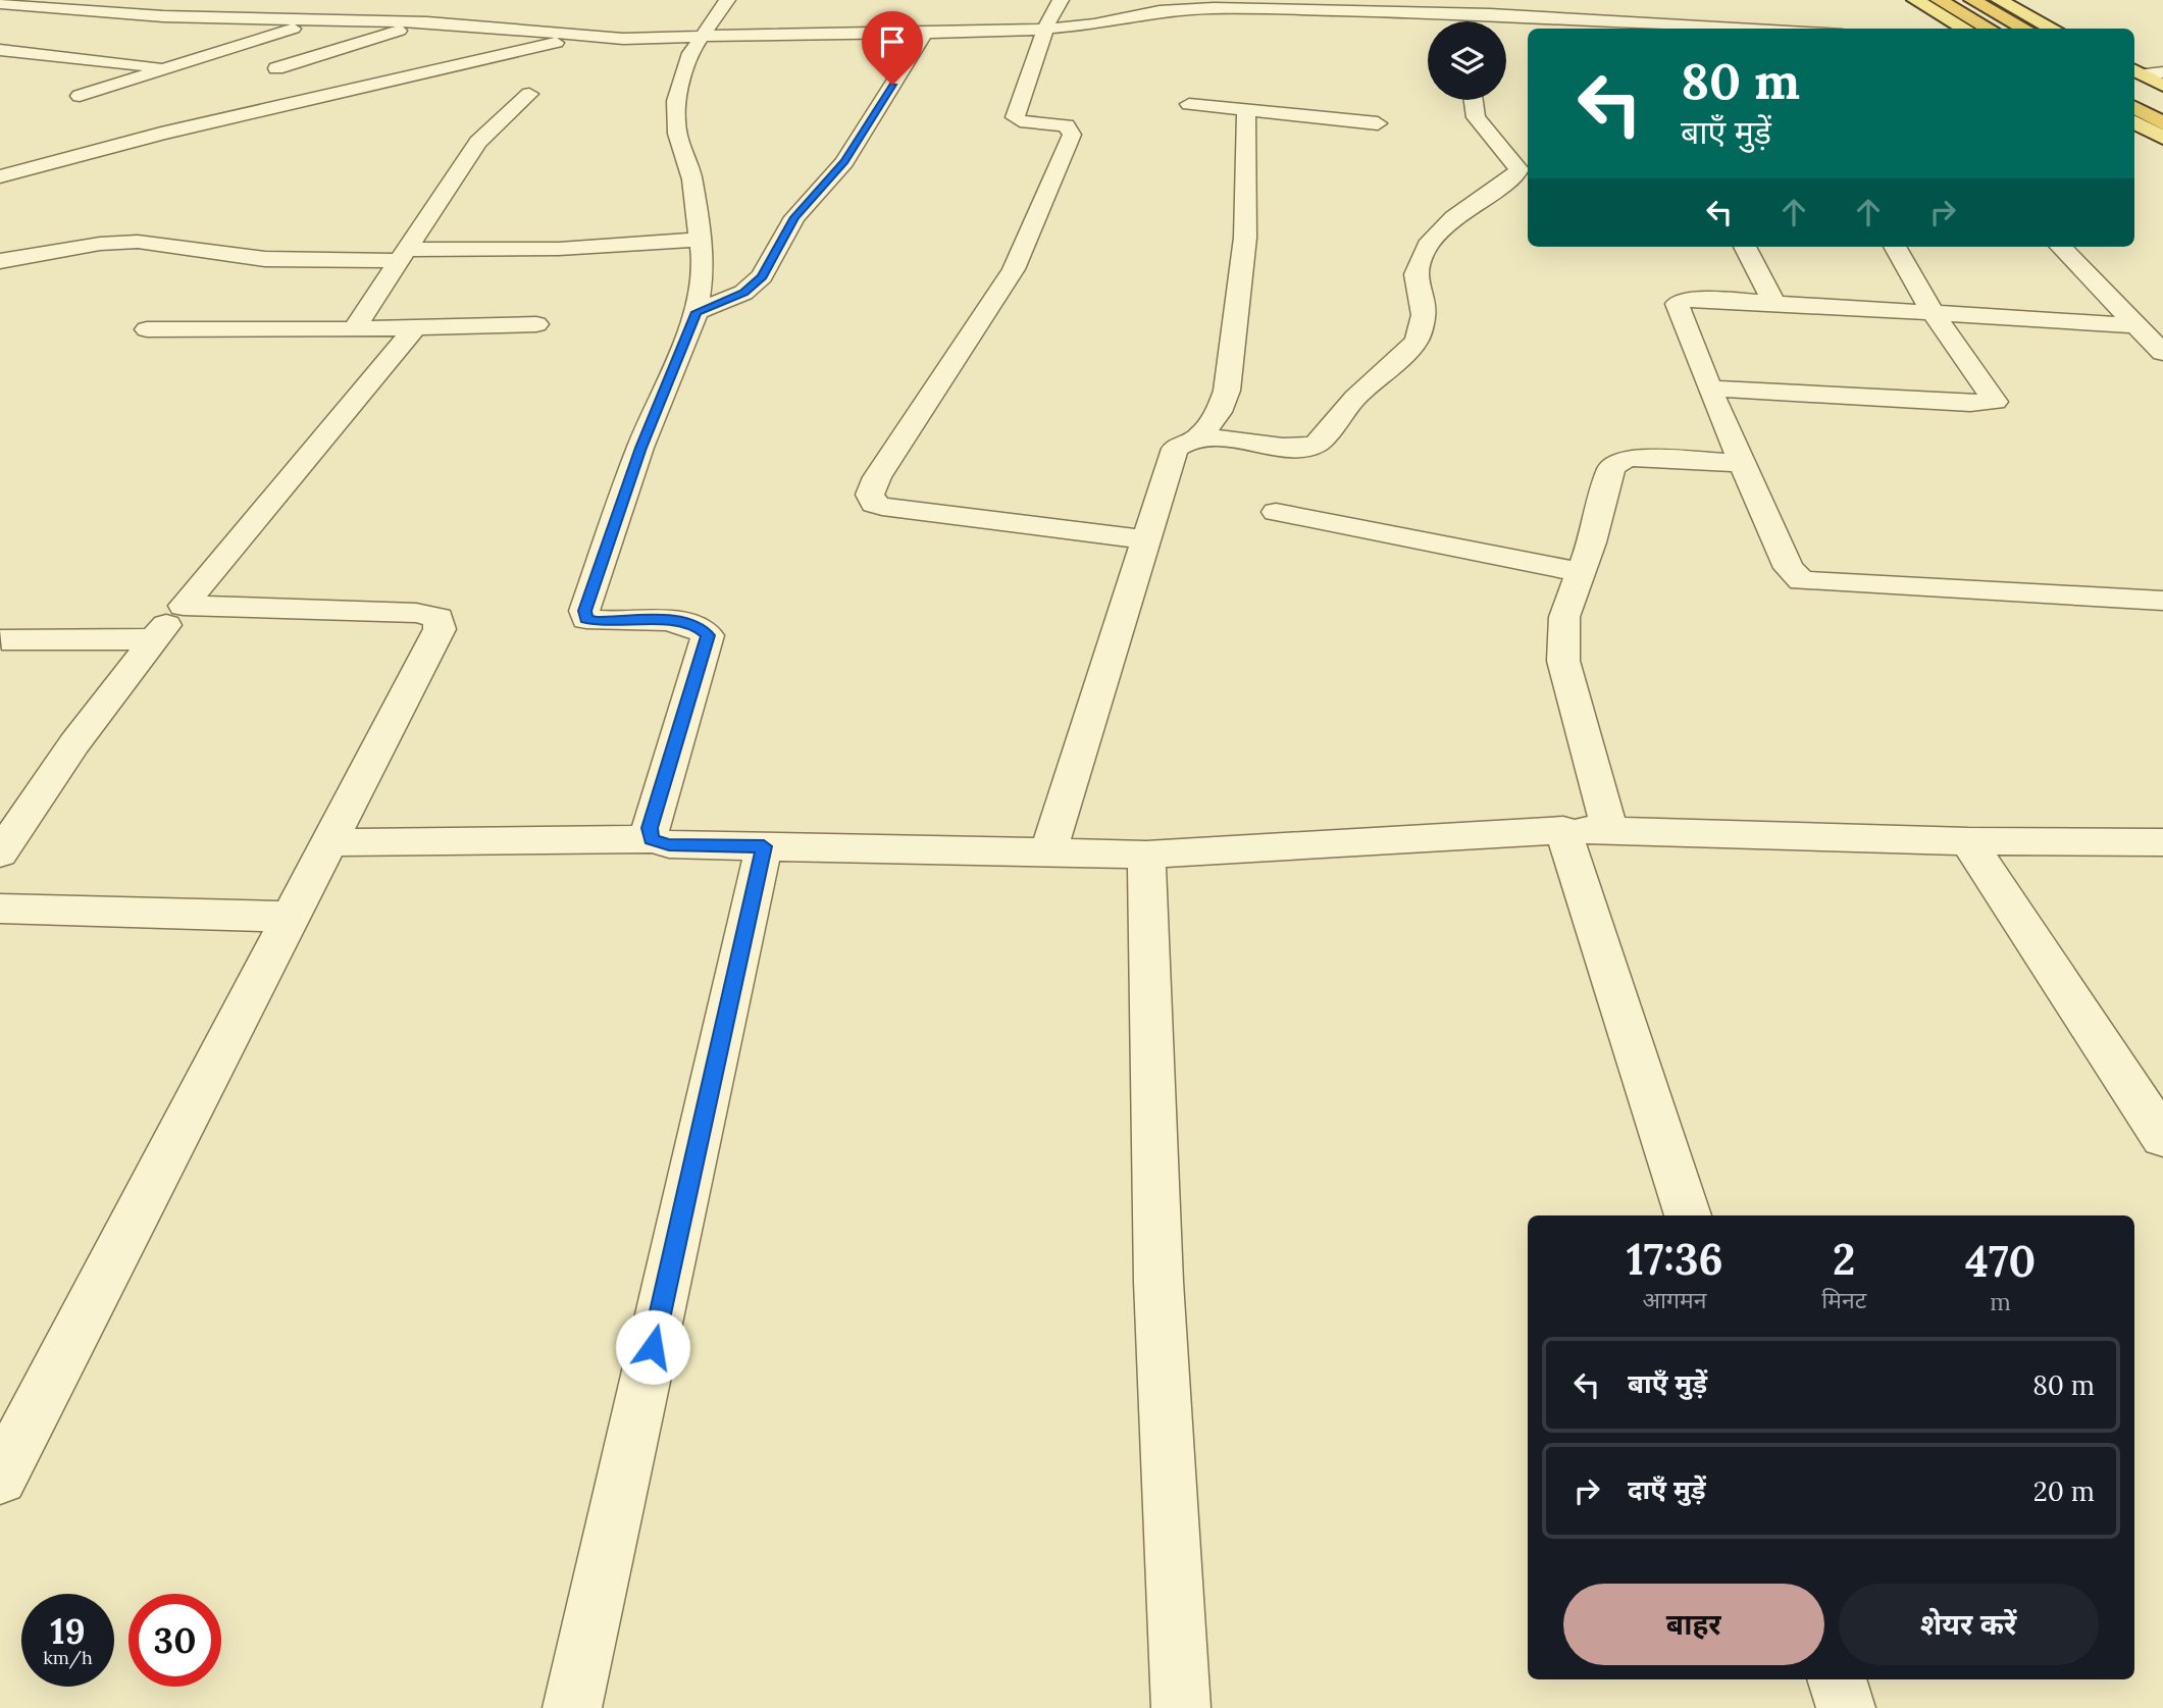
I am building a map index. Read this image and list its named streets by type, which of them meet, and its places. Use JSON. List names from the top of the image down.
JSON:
{
  "page": {
    "turn": ["80 m", "बाएँ मुड़ें"],
    "eta": [
      "17:36",
      "आगमन",
      "2",
      "मिनट",
      "470",
      "m"
    ],
    "list": [
      {
        "name": "बाएँ मुड़ें",
        "value": "80 m"
      },
      {
        "name": "दाएँ मुड़ें",
        "value": "20 m"
      }
    ],
    "buttons": ["बाहर", "शेयर करें"],
    "speed": "19 km/h",
    "limit": "30"
  }
}
